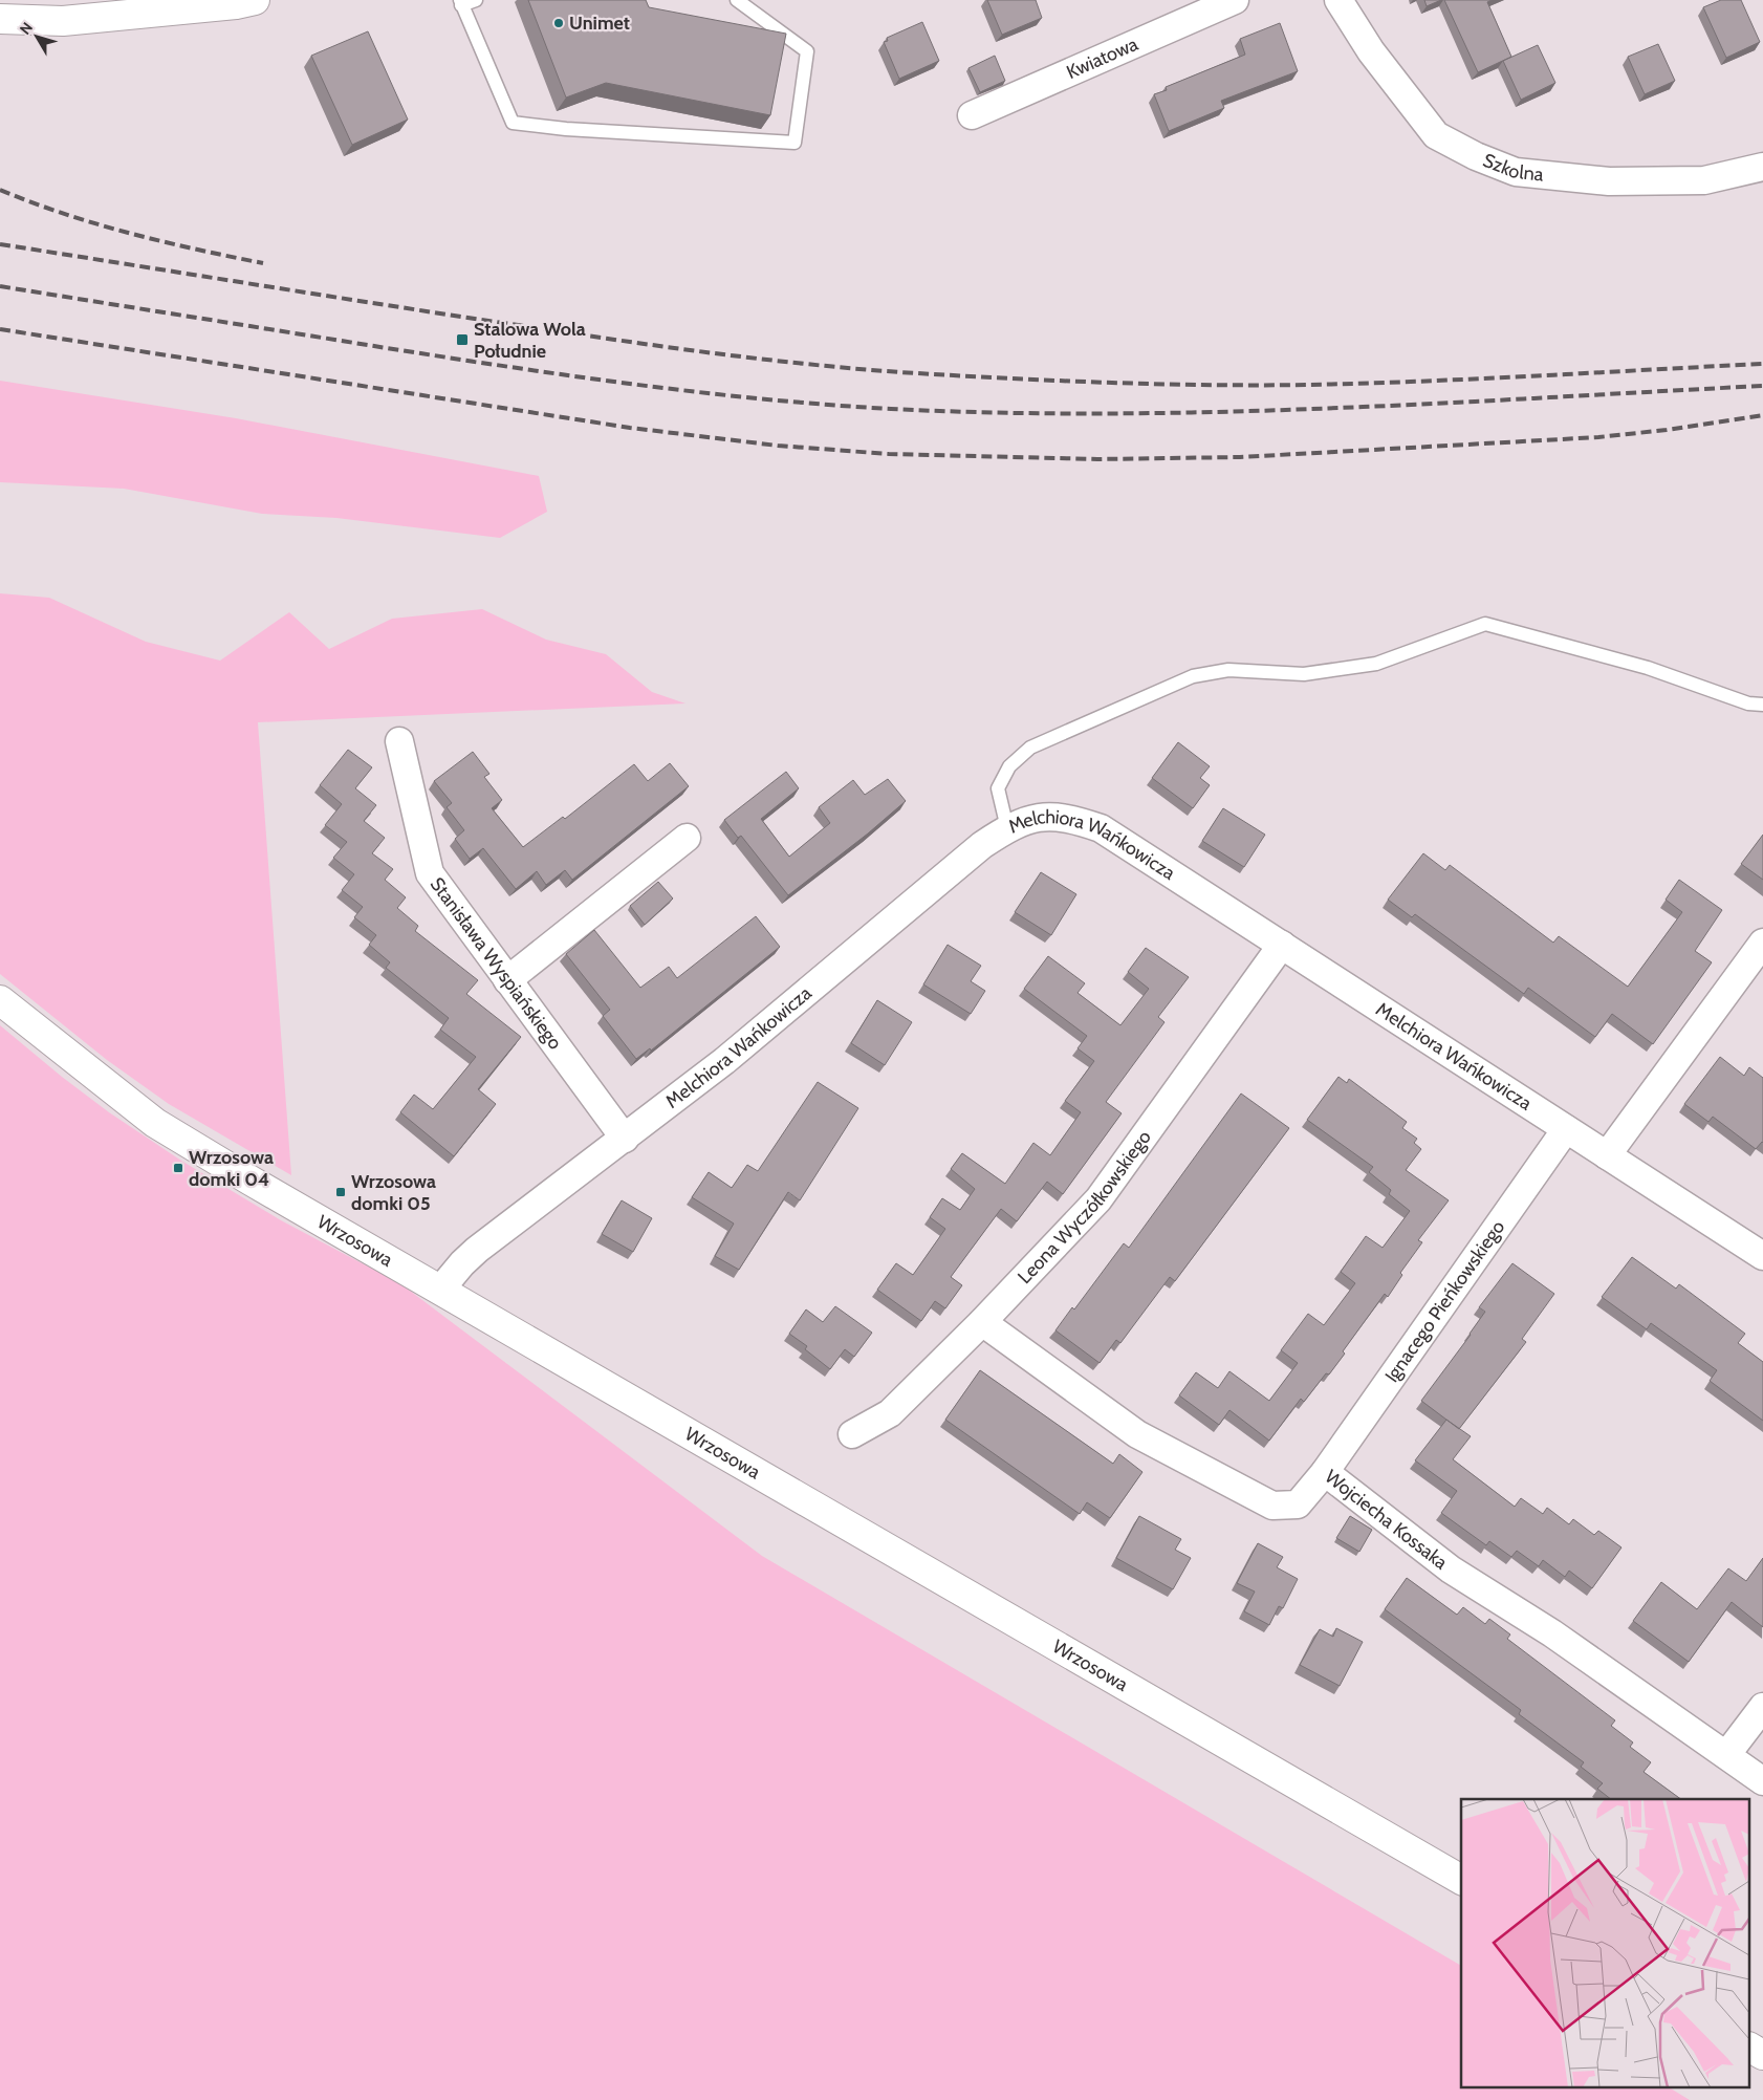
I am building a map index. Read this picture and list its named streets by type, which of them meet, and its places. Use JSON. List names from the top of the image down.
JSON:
{
  "streets": {
    "street": [
      "Kwiatowa",
      "Szkolna",
      "Melchiora Wańkowicza",
      "Stanisława Wyspiańskiego",
      "Leona Wyczółkowskiego",
      "Wrzosowa",
      "Ignacego Pieńkowskiego",
      "Wojciecha Kossaka"
    ]
  },
  "crossings": [
    ["Melchiora Wańkowicza", "Stanisława Wyspiańskiego"],
    ["Melchiora Wańkowicza", "Leona Wyczółkowskiego"],
    ["Melchiora Wańkowicza", "Wrzosowa"],
    ["Melchiora Wańkowicza", "Ignacego Pieńkowskiego"],
    ["Leona Wyczółkowskiego", "Wojciecha Kossaka"],
    ["Ignacego Pieńkowskiego", "Wojciecha Kossaka"]
  ],
  "places": {
    "other": ["Unimet"],
    "transit": ["Stalowa Wola Południe", "Wrzosowa domki 04", "Wrzosowa domki 05"]
  },
  "north": "top left"
}
